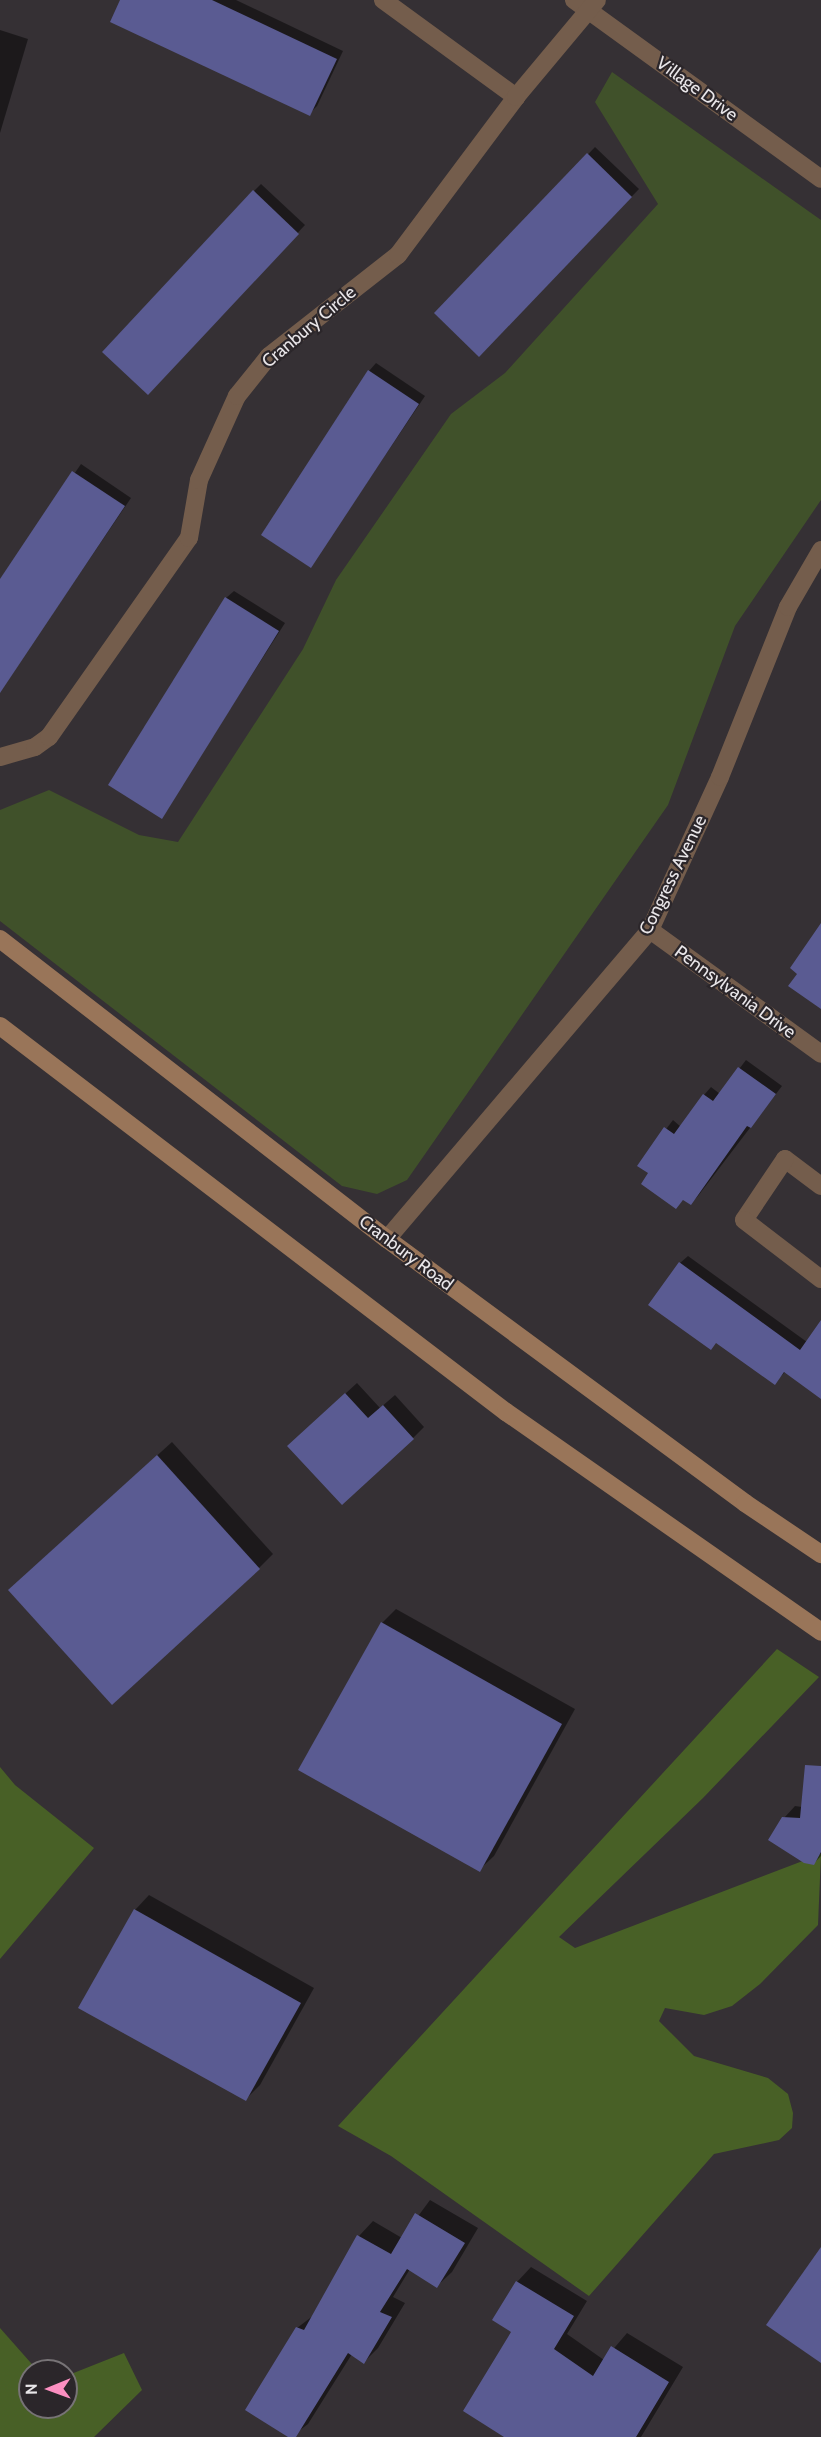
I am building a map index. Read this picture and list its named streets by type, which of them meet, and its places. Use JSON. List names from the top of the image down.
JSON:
{
  "streets": {
    "main road": ["Cranbury Road"],
    "street": [
      "Village Drive",
      "Cranbury Circle",
      "Congress Avenue",
      "Pennsylvania Drive"
    ]
  },
  "crossings": [
    ["Village Drive", "Cranbury Circle"],
    ["Congress Avenue", "Pennsylvania Drive"],
    ["Congress Avenue", "Cranbury Road"]
  ],
  "north": "left"
}
